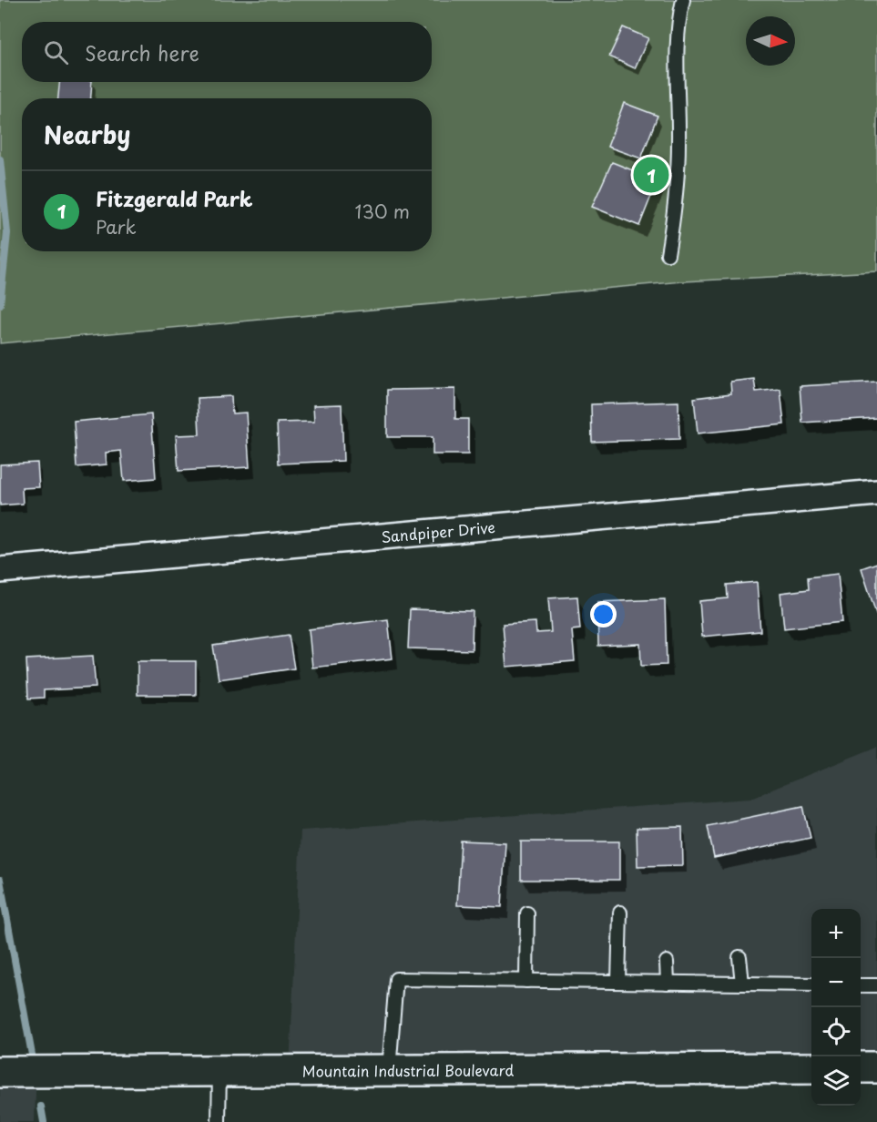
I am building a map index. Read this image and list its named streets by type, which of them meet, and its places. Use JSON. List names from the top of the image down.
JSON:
{
  "streets": {
    "main road": ["Mountain Industrial Boulevard"],
    "street": ["Sandpiper Drive"]
  },
  "north": "right",
  "page": {
    "search": "Search here",
    "heading": "Nearby",
    "pins": "1",
    "list": [
      {
        "mark": "1",
        "name": "Fitzgerald Park",
        "note": "Park",
        "value": "130 m"
      }
    ],
    "map_buttons": ["+", "−"]
  }
}
